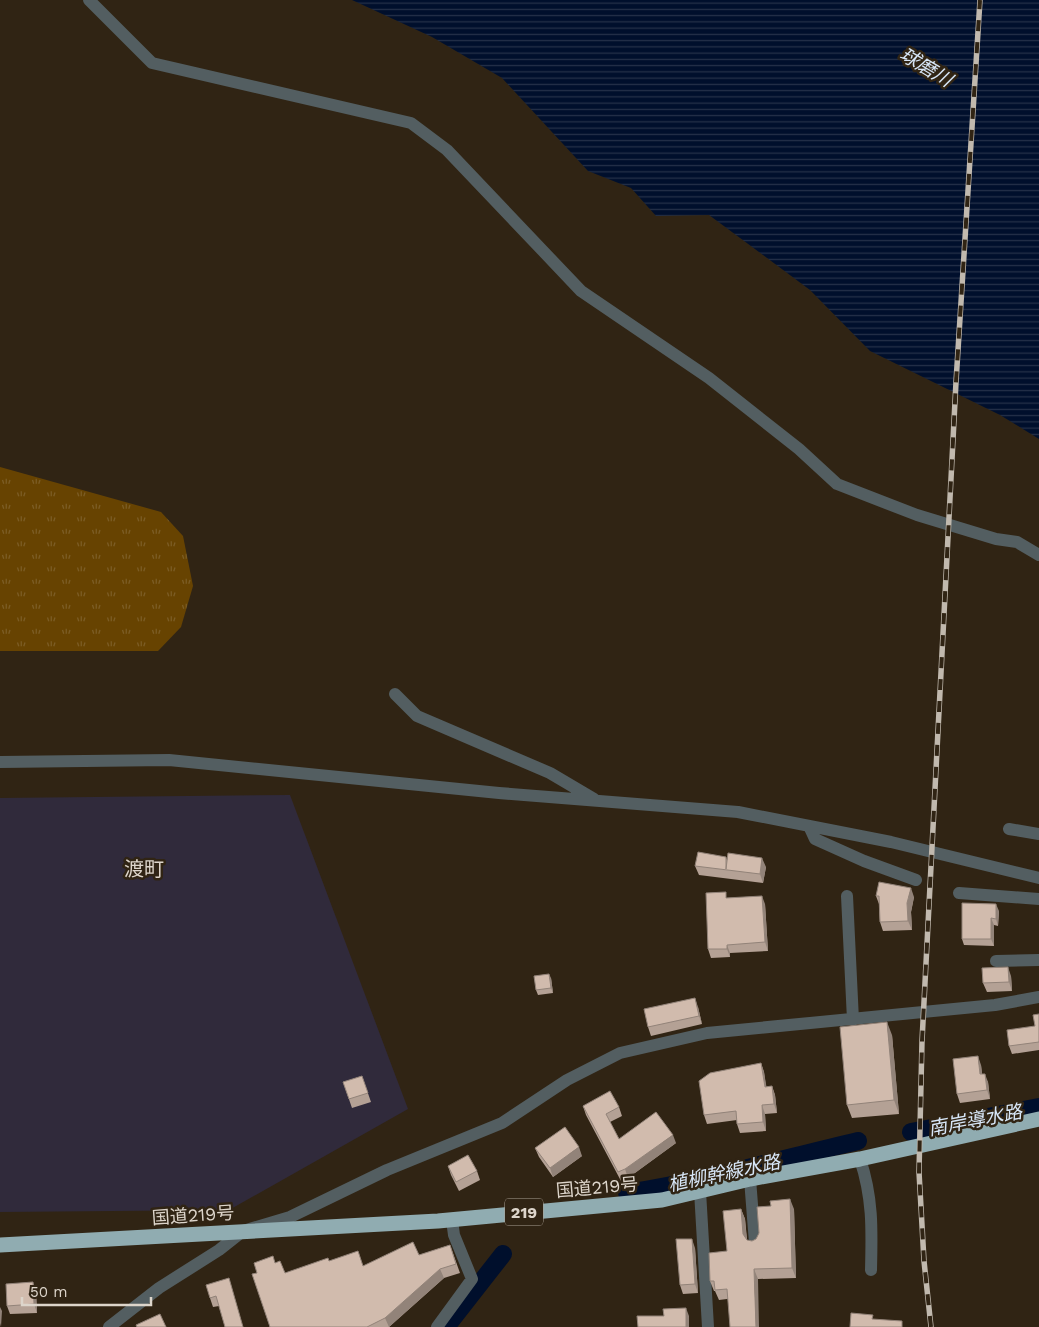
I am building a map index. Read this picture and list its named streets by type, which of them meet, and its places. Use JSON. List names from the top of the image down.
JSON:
{
  "streets": {
    "highway": ["国道219号", "219"]
  },
  "districts": ["渡町"],
  "water": ["球磨川", "南岸導水路", "植柳幹線水路"],
  "scale_bar": "50 m"
}
